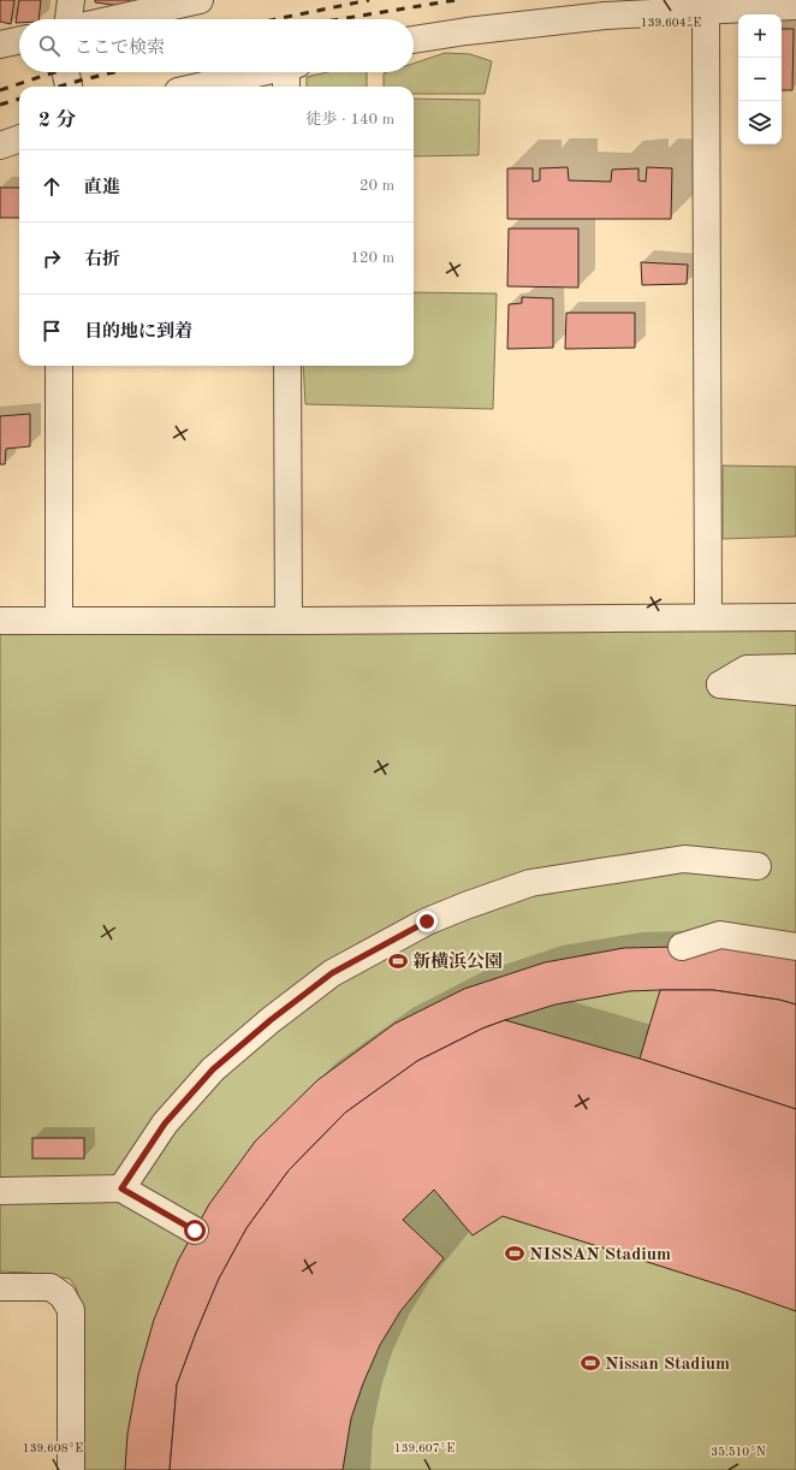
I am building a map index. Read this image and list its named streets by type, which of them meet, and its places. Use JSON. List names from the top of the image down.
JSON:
{
  "places": {
    "sports": ["新横浜公園", "NISSAN Stadium", "Nissan Stadium"]
  },
  "page": {
    "map_buttons": ["+", "−"],
    "search": "ここで検索",
    "heading": ["2 分", "徒歩 · 140 m"],
    "list": [
      ["直進", "20 m"],
      ["右折", "120 m"],
      "目的地に到着"
    ]
  },
  "coordinates": [
    "139.604°E",
    "139.608°E",
    "139.607°E",
    "35.510°N"
  ]
}
